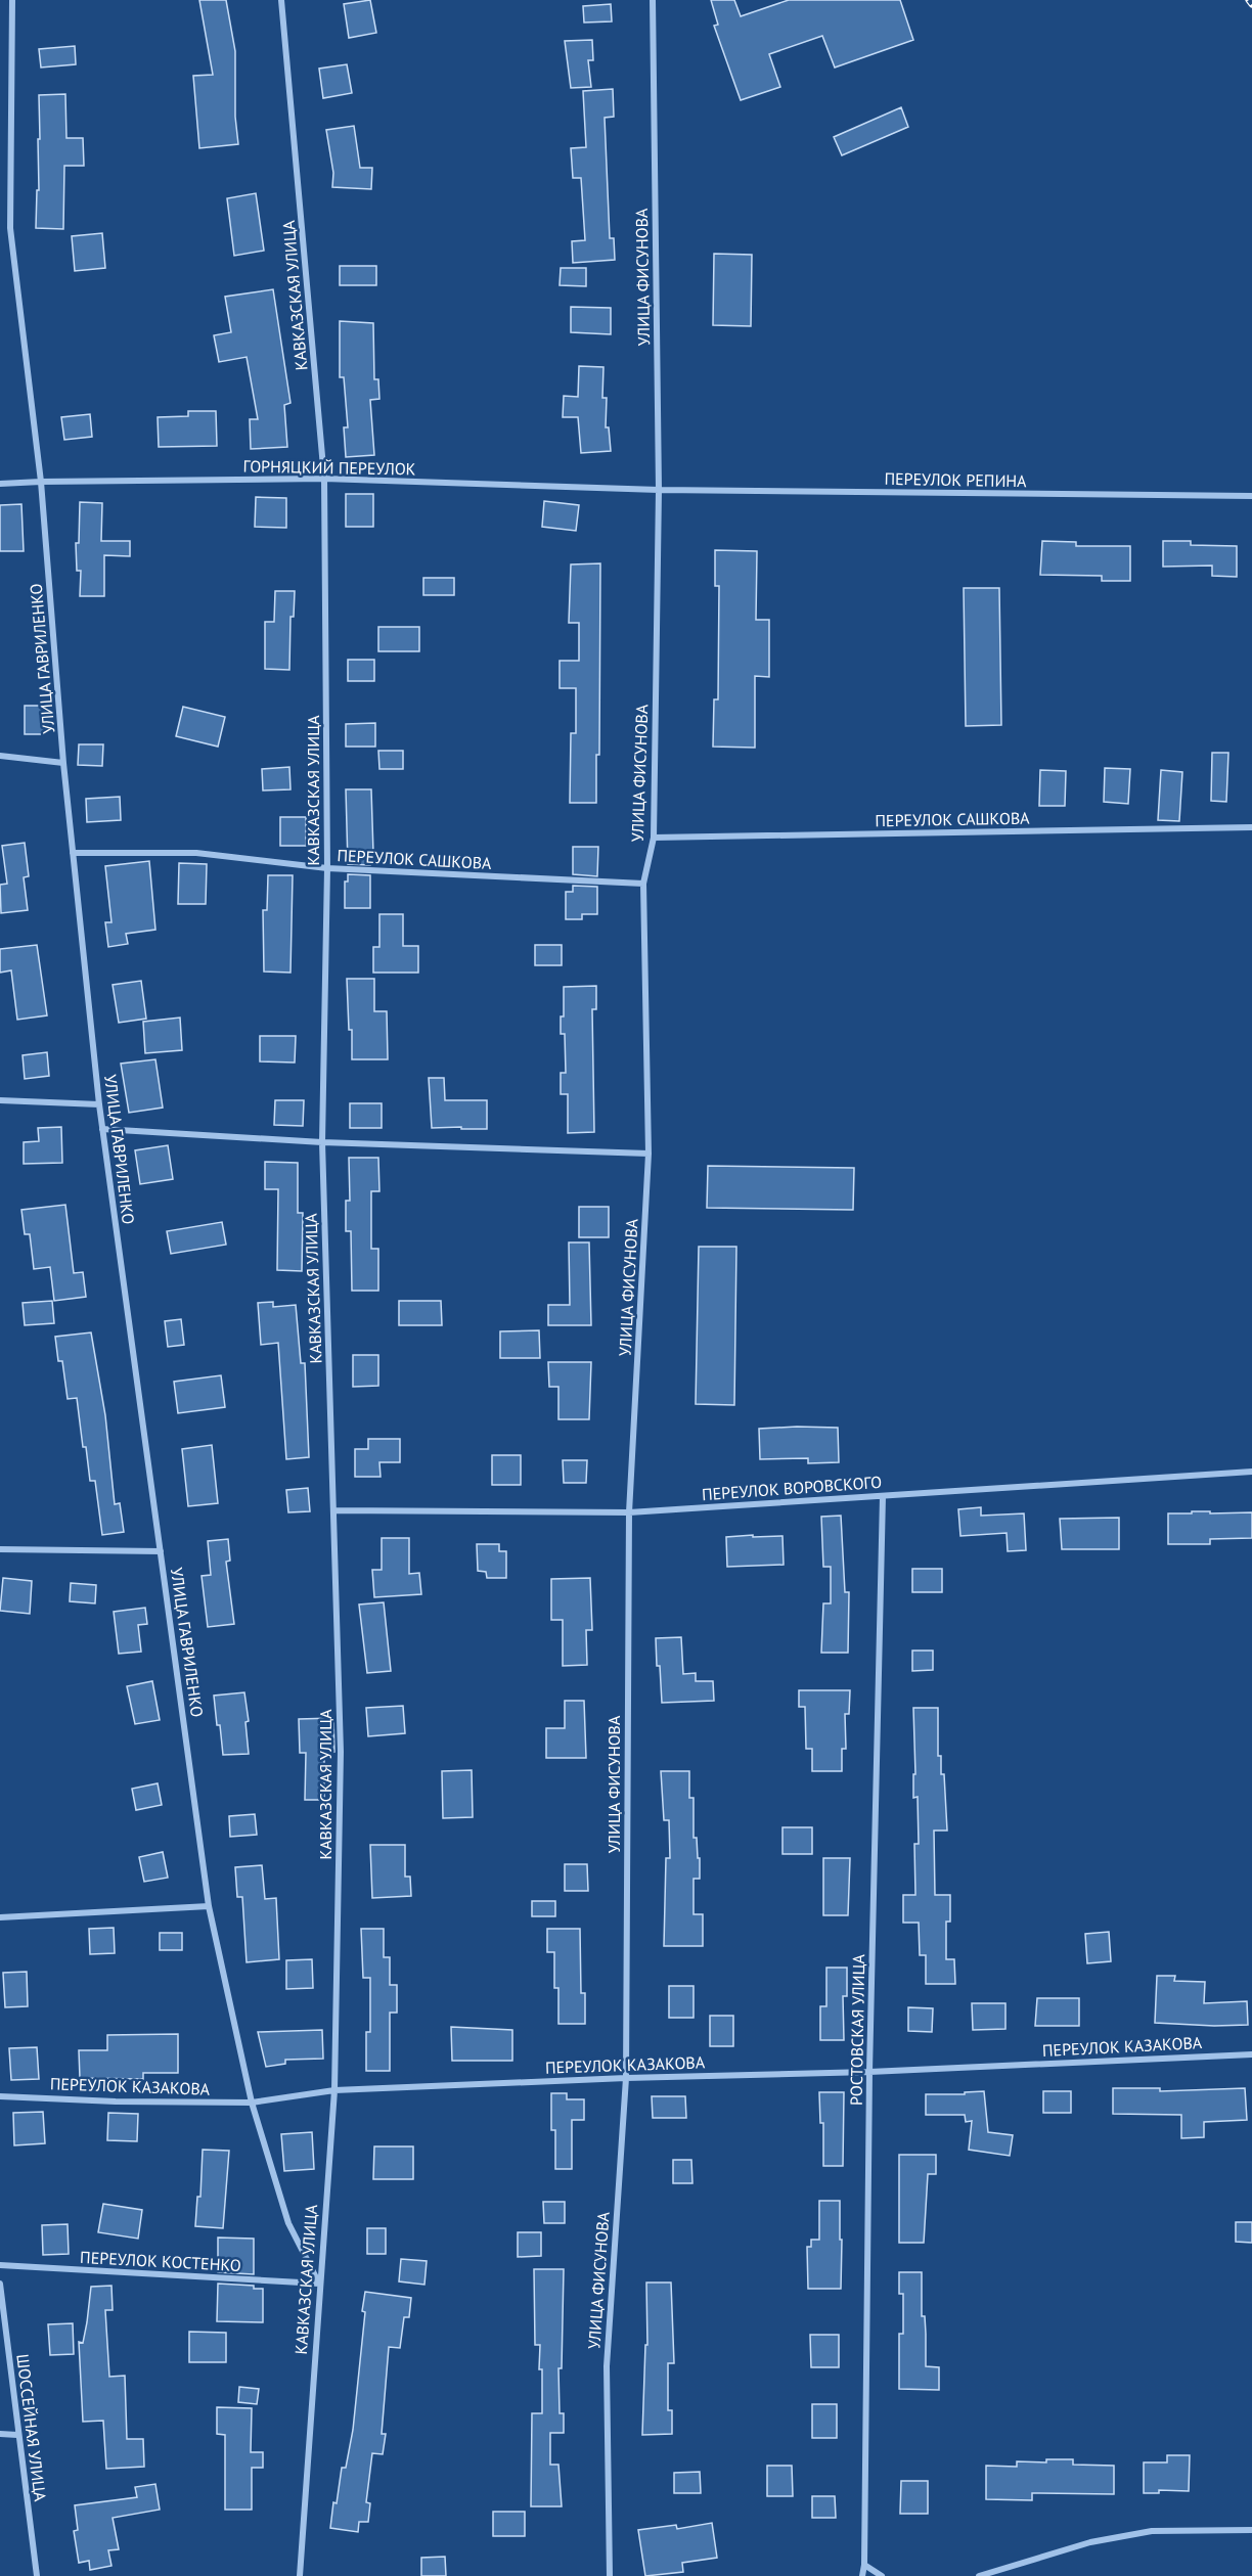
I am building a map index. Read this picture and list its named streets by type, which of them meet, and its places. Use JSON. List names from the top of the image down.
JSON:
{
  "streets": {
    "street": [
      "УЛИЦА ФИСУНОВА",
      "КАВКАЗСКАЯ УЛИЦА",
      "ГОРНЯЦКИЙ ПЕРЕУЛОК",
      "ПЕРЕУЛОК РЕПИНА",
      "УЛИЦА ГАВРИЛЕНКО",
      "ПЕРЕУЛОК САШКОВА",
      "ПЕРЕУЛОК ВОРОВСКОГО",
      "РОСТОВСКАЯ УЛИЦА",
      "ПЕРЕУЛОК КАЗАКОВА",
      "ПЕРЕУЛОК КОСТЕНКО",
      "ШОССЕЙНАЯ УЛИЦА"
    ]
  },
  "crossings": [
    ["УЛИЦА ФИСУНОВА", "ГОРНЯЦКИЙ ПЕРЕУЛОК"],
    ["УЛИЦА ФИСУНОВА", "ПЕРЕУЛОК РЕПИНА"],
    ["УЛИЦА ФИСУНОВА", "ПЕРЕУЛОК САШКОВА"],
    ["УЛИЦА ФИСУНОВА", "ПЕРЕУЛОК ВОРОВСКОГО"],
    ["УЛИЦА ФИСУНОВА", "ПЕРЕУЛОК КАЗАКОВА"],
    ["КАВКАЗСКАЯ УЛИЦА", "ГОРНЯЦКИЙ ПЕРЕУЛОК"],
    ["КАВКАЗСКАЯ УЛИЦА", "УЛИЦА ГАВРИЛЕНКО"],
    ["КАВКАЗСКАЯ УЛИЦА", "ПЕРЕУЛОК САШКОВА"],
    ["КАВКАЗСКАЯ УЛИЦА", "ПЕРЕУЛОК ВОРОВСКОГО"],
    ["КАВКАЗСКАЯ УЛИЦА", "ПЕРЕУЛОК КАЗАКОВА"],
    ["КАВКАЗСКАЯ УЛИЦА", "ПЕРЕУЛОК КОСТЕНКО"],
    ["ГОРНЯЦКИЙ ПЕРЕУЛОК", "ПЕРЕУЛОК РЕПИНА"],
    ["ГОРНЯЦКИЙ ПЕРЕУЛОК", "УЛИЦА ГАВРИЛЕНКО"],
    ["УЛИЦА ГАВРИЛЕНКО", "ПЕРЕУЛОК САШКОВА"],
    ["УЛИЦА ГАВРИЛЕНКО", "ПЕРЕУЛОК КАЗАКОВА"],
    ["УЛИЦА ГАВРИЛЕНКО", "ПЕРЕУЛОК КОСТЕНКО"],
    ["ПЕРЕУЛОК ВОРОВСКОГО", "РОСТОВСКАЯ УЛИЦА"],
    ["РОСТОВСКАЯ УЛИЦА", "ПЕРЕУЛОК КАЗАКОВА"]
  ]
}
